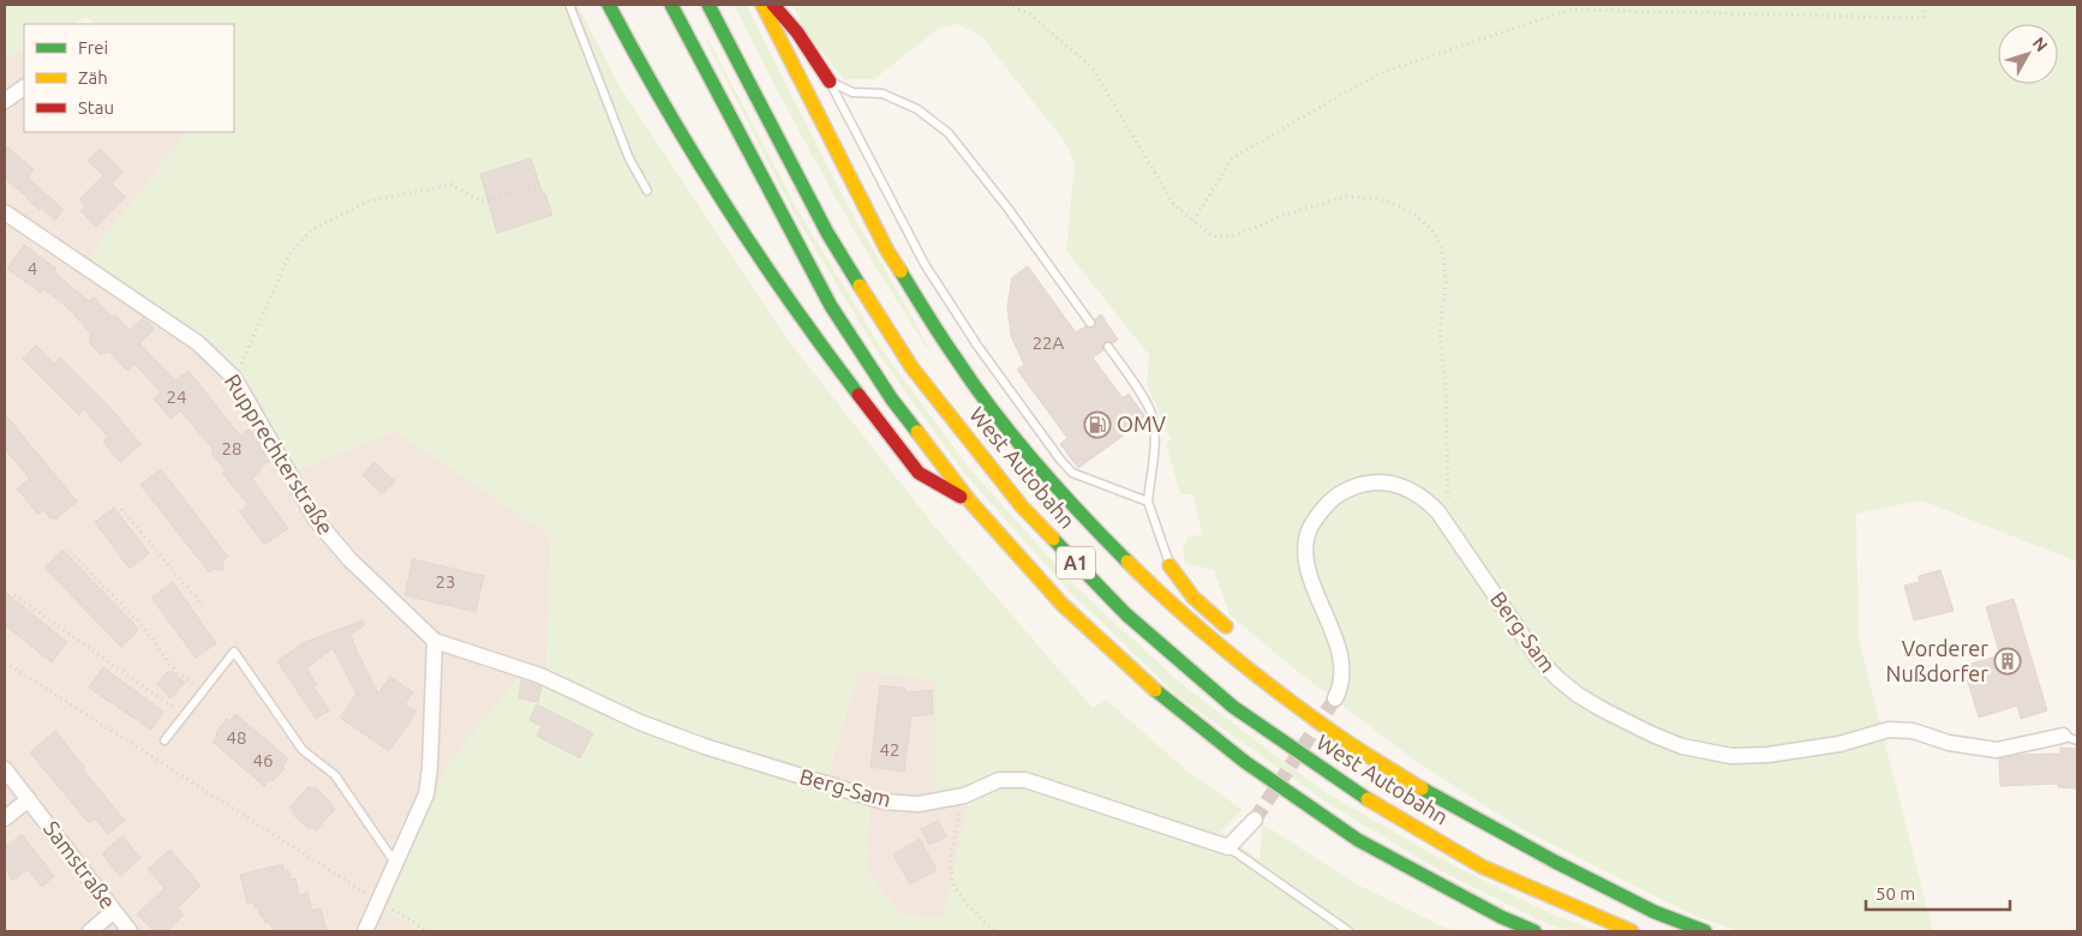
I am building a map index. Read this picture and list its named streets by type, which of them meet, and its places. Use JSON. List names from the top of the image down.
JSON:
{
  "streets": {
    "highway": ["West Autobahn", "A1"],
    "street": ["Rupprechterstraße", "Berg-Sam", "Samstraße"]
  },
  "crossings": [
    ["Rupprechterstraße", "Berg-Sam"]
  ],
  "places": {
    "fuel station": ["OMV"],
    "building": ["Vorderer Nußdorfer"]
  },
  "house_numbers": [
    "4",
    "22A",
    "24",
    "28",
    "23",
    "48",
    "42",
    "46"
  ],
  "legend": ["Frei", "Zäh", "Stau"],
  "scale_bar": "50 m",
  "north": "top right"
}
